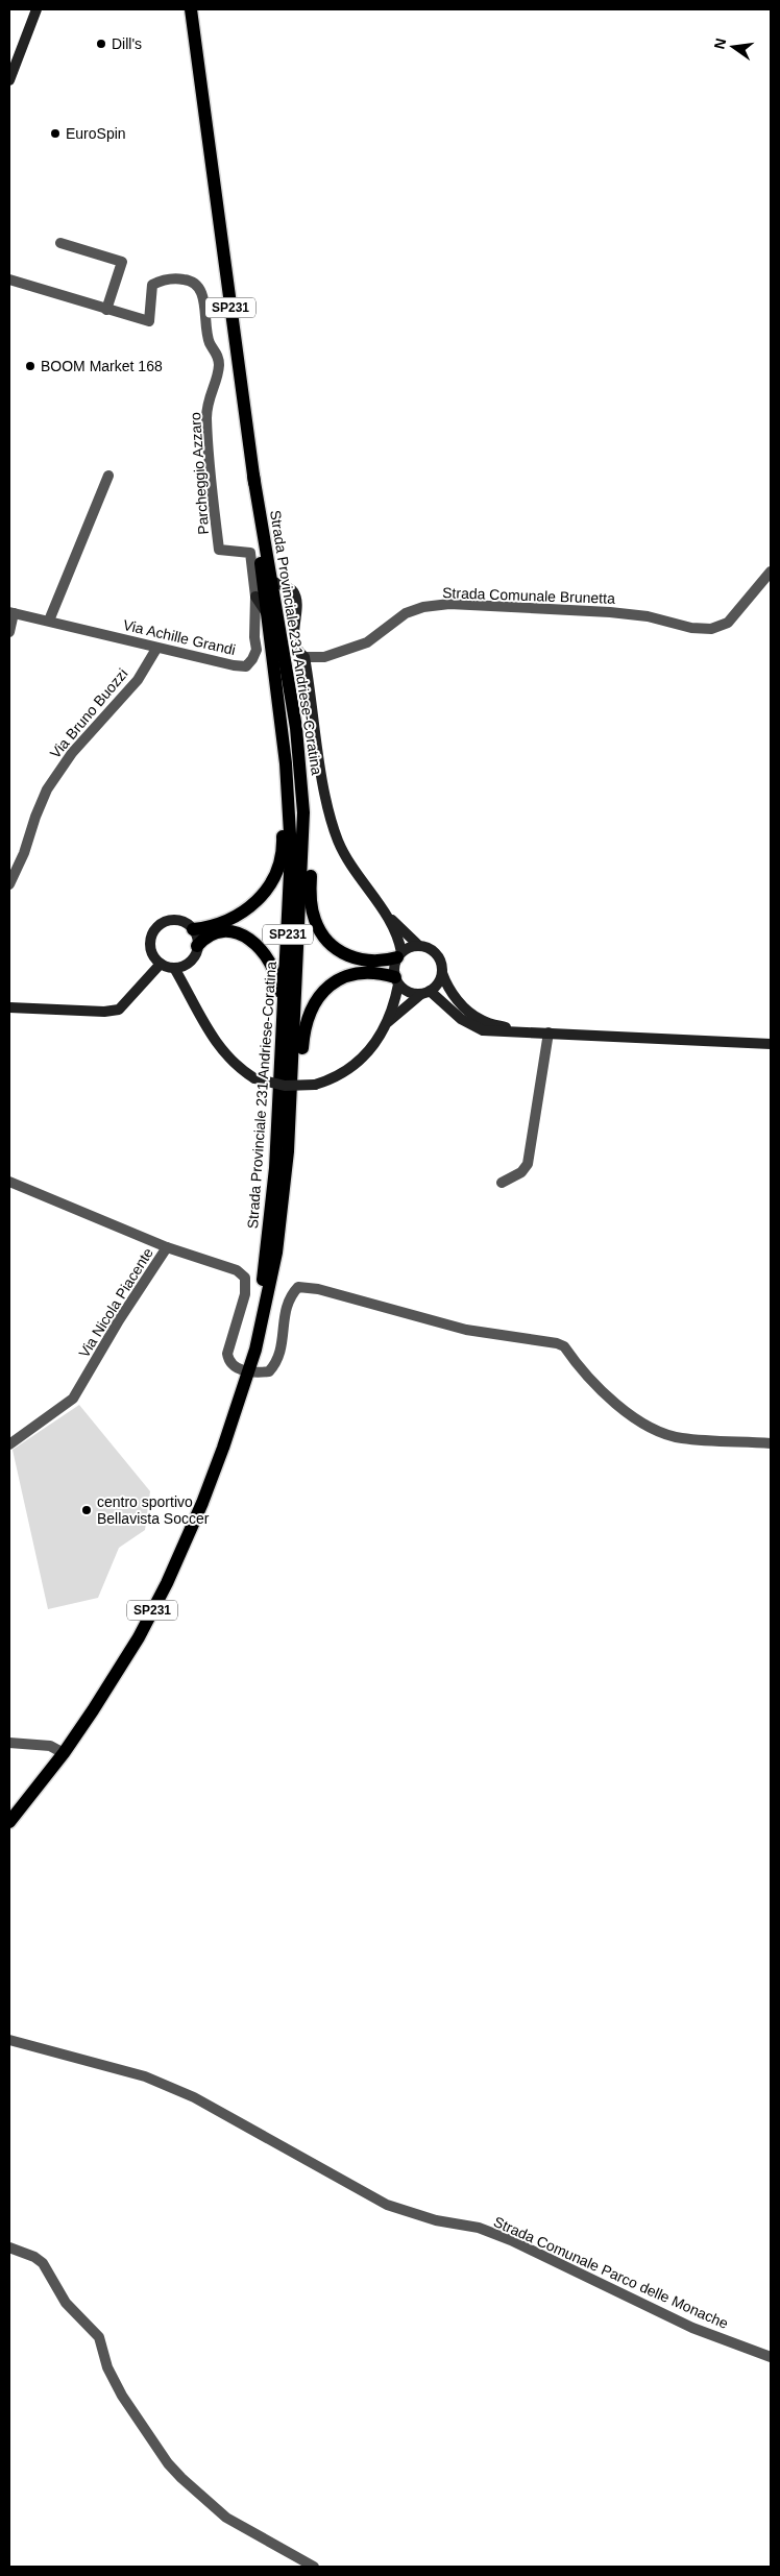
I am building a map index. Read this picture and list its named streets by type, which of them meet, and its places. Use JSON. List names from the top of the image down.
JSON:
{
  "streets": {
    "main road": ["SP231", "Strada Provinciale 231 Andriese-Coratina"],
    "street": [
      "Parcheggio Azzaro",
      "Strada Comunale Brunetta",
      "Via Achille Grandi",
      "Via Bruno Buozzi",
      "Via Nicola Piacente",
      "Strada Comunale Parco delle Monache"
    ]
  },
  "crossings": [
    ["Parcheggio Azzaro", "Via Achille Grandi"],
    ["Via Achille Grandi", "Via Bruno Buozzi"]
  ],
  "places": [
    "Dill's",
    "EuroSpin",
    "BOOM Market 168",
    "centro sportivo Bellavista Soccer"
  ],
  "north": "left"
}
